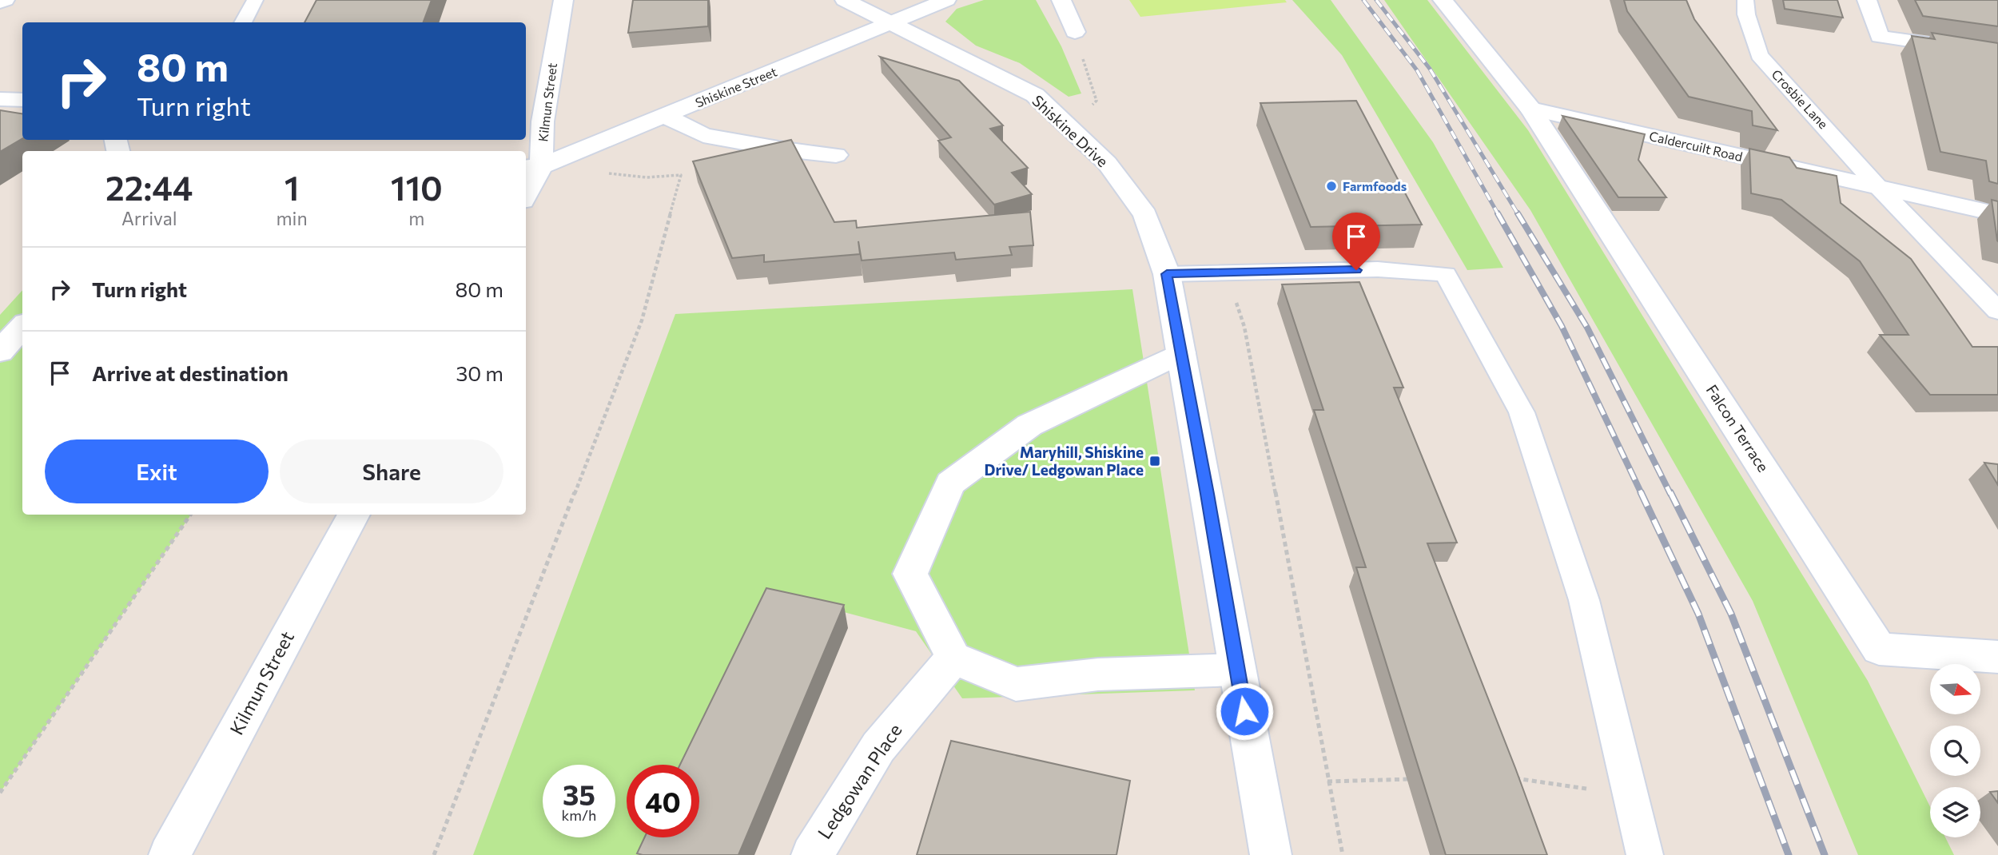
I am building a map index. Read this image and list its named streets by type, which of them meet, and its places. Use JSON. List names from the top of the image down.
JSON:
{
  "streets": {
    "street": [
      "Shiskine Street",
      "Kilmun Street",
      "Shiskine Drive",
      "Caldercuilt Road",
      "Falcon Terrace",
      "Ledgowan Place"
    ],
    "lane": ["Crosbie Lane"]
  },
  "crossings": [
    ["Shiskine Street", "Kilmun Street"],
    ["Shiskine Street", "Shiskine Drive"],
    ["Crosbie Lane", "Caldercuilt Road"],
    ["Caldercuilt Road", "Falcon Terrace"]
  ],
  "places": {
    "other": ["Farmfoods"],
    "transit": ["Maryhill, Shiskine Drive/ Ledgowan Place"]
  },
  "north": "right",
  "page": {
    "turn": ["80 m", "Turn right"],
    "eta": [
      "22:44",
      "Arrival",
      "1",
      "min",
      "110",
      "m"
    ],
    "list": [
      {
        "name": "Turn right",
        "value": "80 m"
      },
      {
        "name": "Arrive at destination",
        "value": "30 m"
      }
    ],
    "buttons": ["Exit", "Share"],
    "speed": "35 km/h",
    "limit": "40"
  }
}
